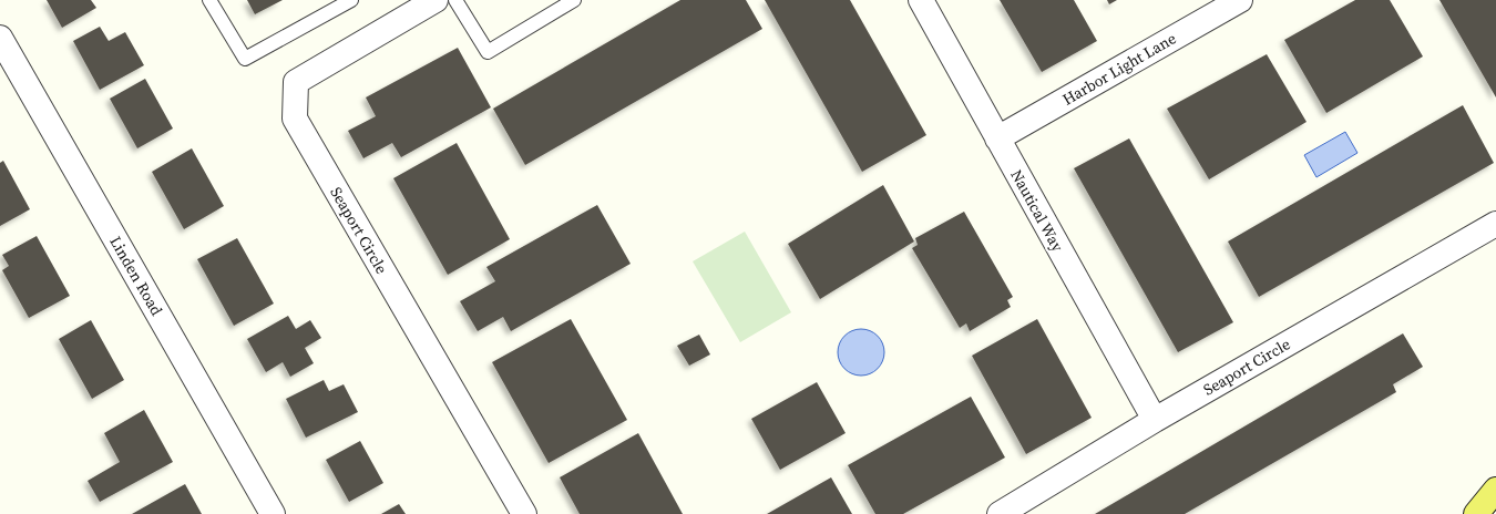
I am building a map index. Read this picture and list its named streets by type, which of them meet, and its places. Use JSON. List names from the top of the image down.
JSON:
{
  "streets": {
    "street": [
      "Harbor Light Lane",
      "Nautical Way",
      "Seaport Circle",
      "Linden Road"
    ]
  },
  "crossings": [
    ["Harbor Light Lane", "Nautical Way"],
    ["Nautical Way", "Seaport Circle"]
  ]
}
